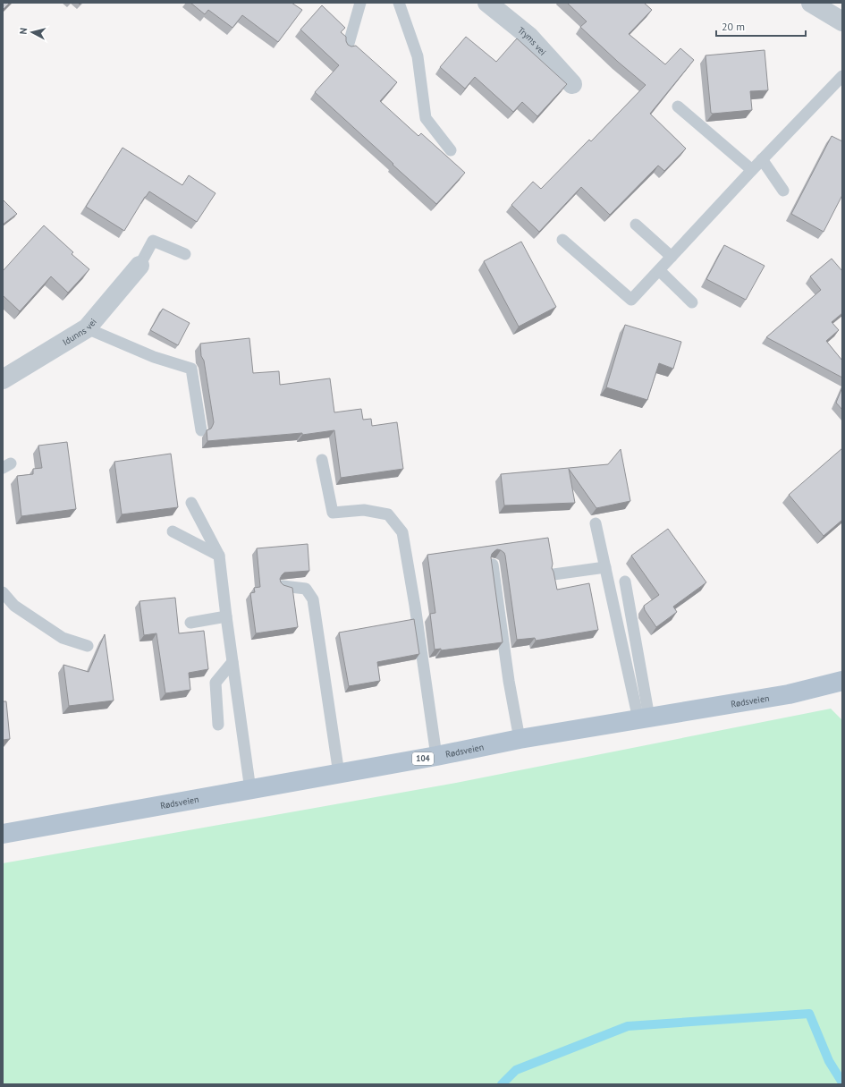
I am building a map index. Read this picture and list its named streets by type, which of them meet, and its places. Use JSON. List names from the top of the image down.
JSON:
{
  "streets": {
    "main road": ["Rødsveien", "104"],
    "street": ["Tryms vei", "Idunns vei"]
  },
  "scale_bar": "20 m",
  "north": "left"
}
